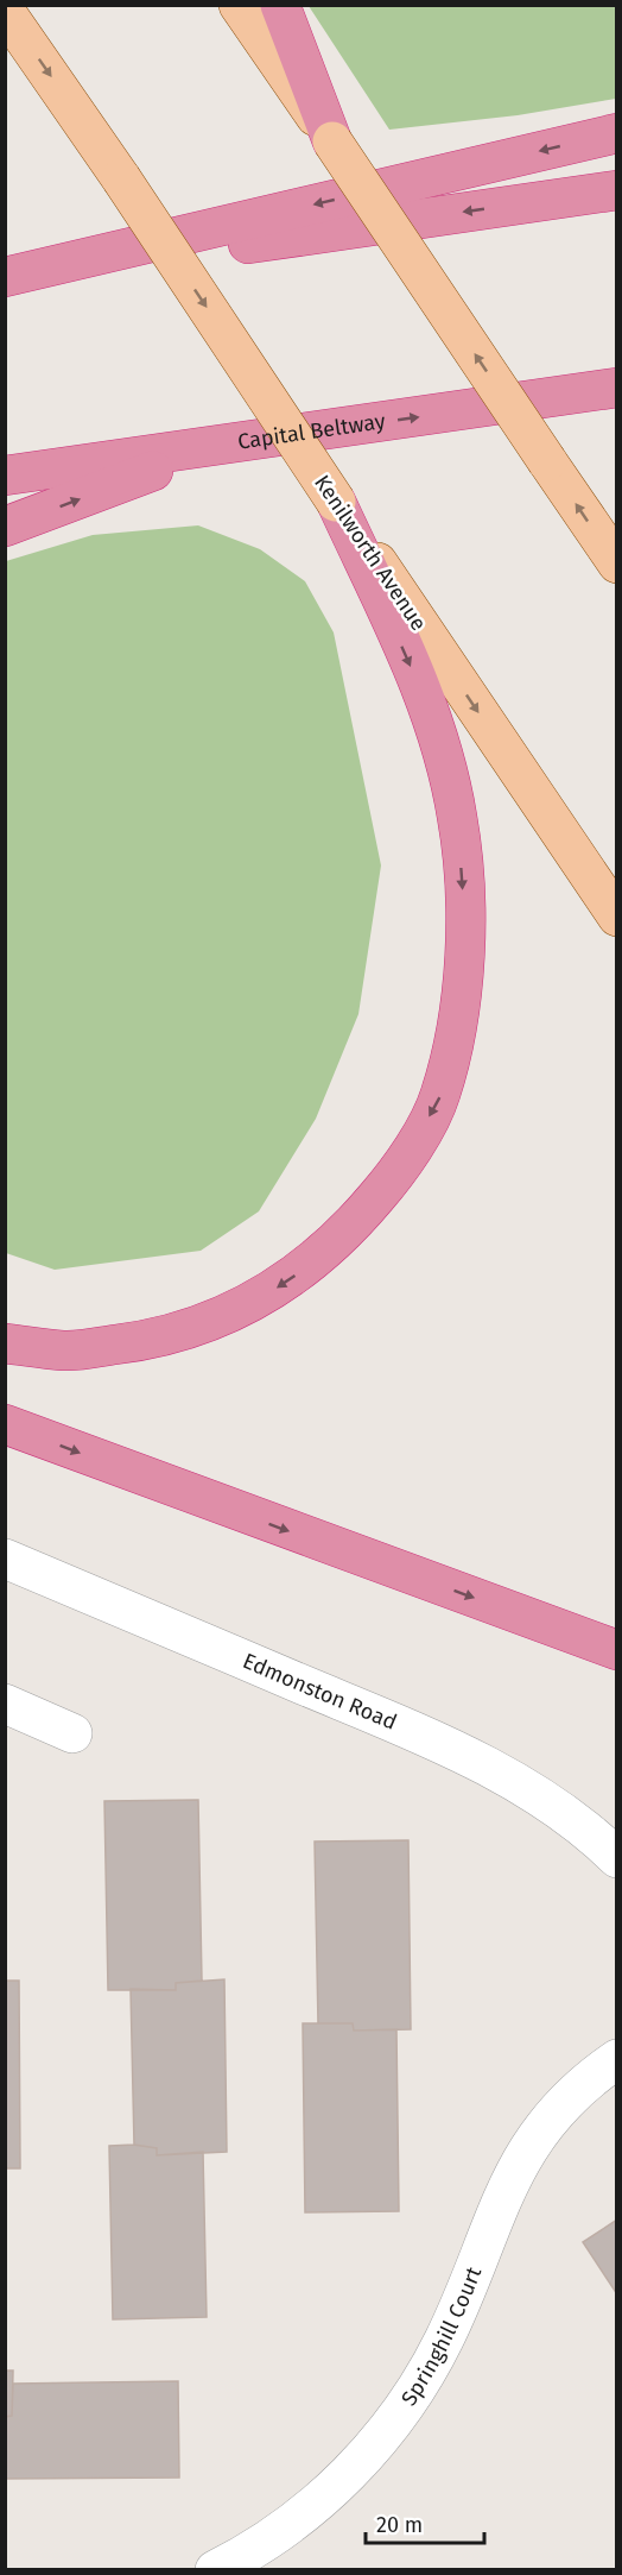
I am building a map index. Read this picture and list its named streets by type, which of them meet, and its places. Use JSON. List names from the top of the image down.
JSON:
{
  "streets": {
    "highway": ["Capital Beltway"],
    "main road": ["Kenilworth Avenue"],
    "street": ["Edmonston Road", "Springhill Court"]
  },
  "scale_bar": "20 m"
}
